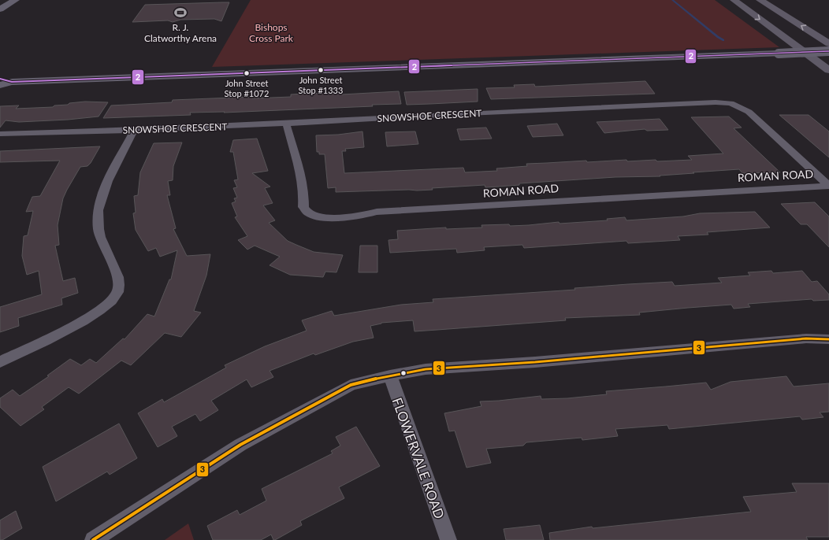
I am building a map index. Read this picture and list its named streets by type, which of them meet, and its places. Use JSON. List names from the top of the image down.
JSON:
{
  "streets": {
    "street": ["SNOWSHOE CRESCENT", "ROMAN ROAD", "FLOWERVALE ROAD"]
  },
  "crossings": [
    ["SNOWSHOE CRESCENT", "ROMAN ROAD"]
  ],
  "parks": ["Bishops Cross Park"],
  "places": {
    "sports": ["R. J. Clatworthy Arena"],
    "other": ["John Street Stop #1333", "John Street Stop #1072"]
  },
  "lines": ["transit line 2", "transit line 3"]
}
